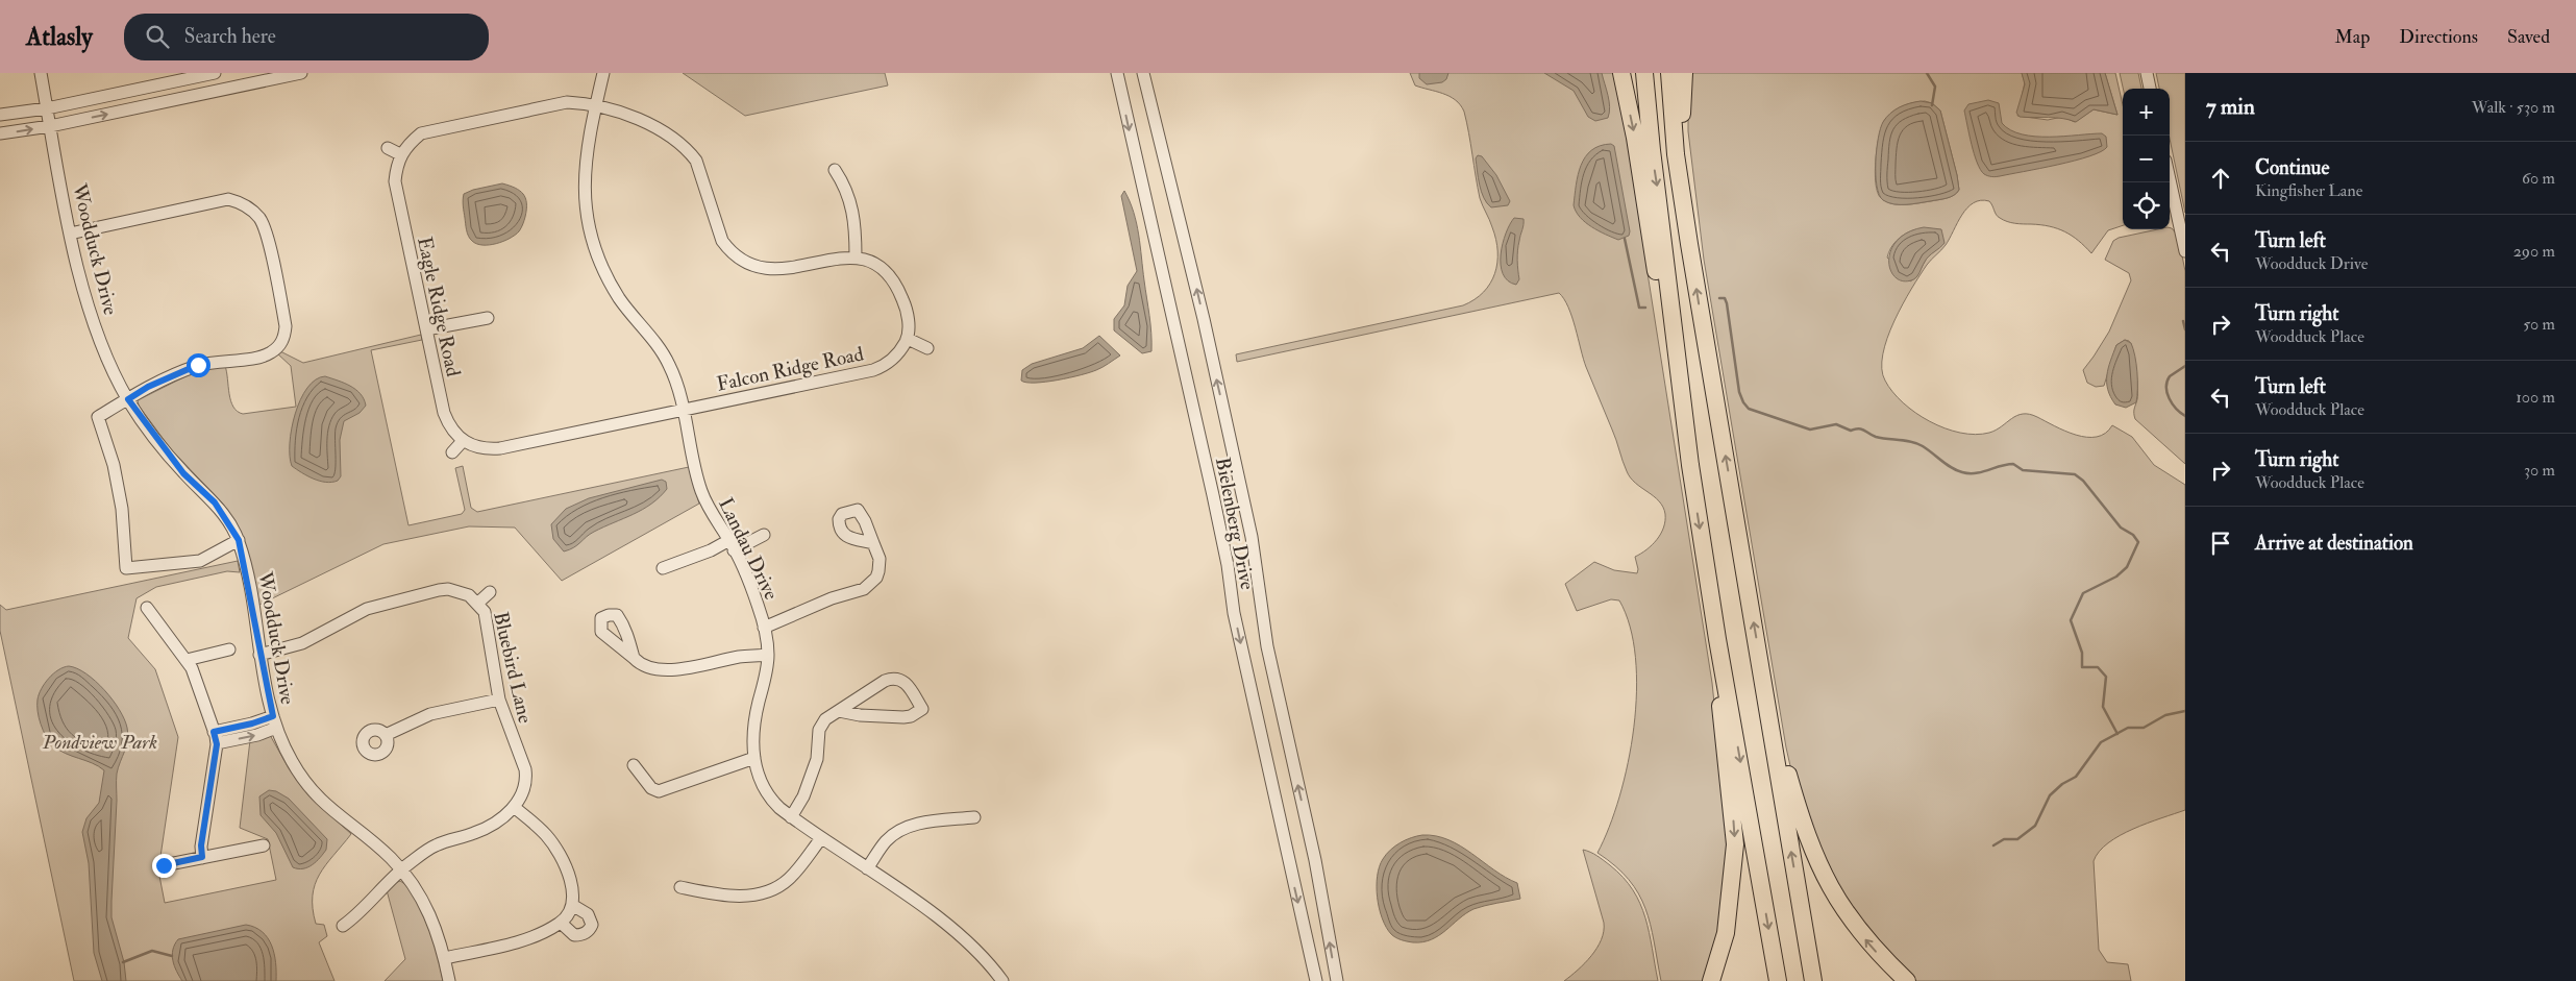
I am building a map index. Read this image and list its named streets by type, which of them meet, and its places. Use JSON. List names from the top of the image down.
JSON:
{
  "streets": {
    "street": [
      "Woodduck Drive",
      "Eagle Ridge Road",
      "Falcon Ridge Road",
      "Bielenberg Drive",
      "Landau Drive",
      "Bluebird Lane"
    ]
  },
  "crossings": [
    ["Woodduck Drive", "Bluebird Lane"],
    ["Falcon Ridge Road", "Landau Drive"]
  ],
  "parks": ["Pondview Park"],
  "page": {
    "header": "Atlasly",
    "search": "Search here",
    "nav": ["Map", "Directions", "Saved"],
    "heading": ["7 min", "Walk · 530 m"],
    "map_buttons": ["+", "−"],
    "list": [
      ["Continue", "Kingfisher Lane", "60 m"],
      ["Turn left", "Woodduck Drive", "290 m"],
      ["Turn right", "Woodduck Place", "50 m"],
      ["Turn left", "Woodduck Place", "100 m"],
      ["Turn right", "Woodduck Place", "30 m"],
      "Arrive at destination"
    ]
  }
}
